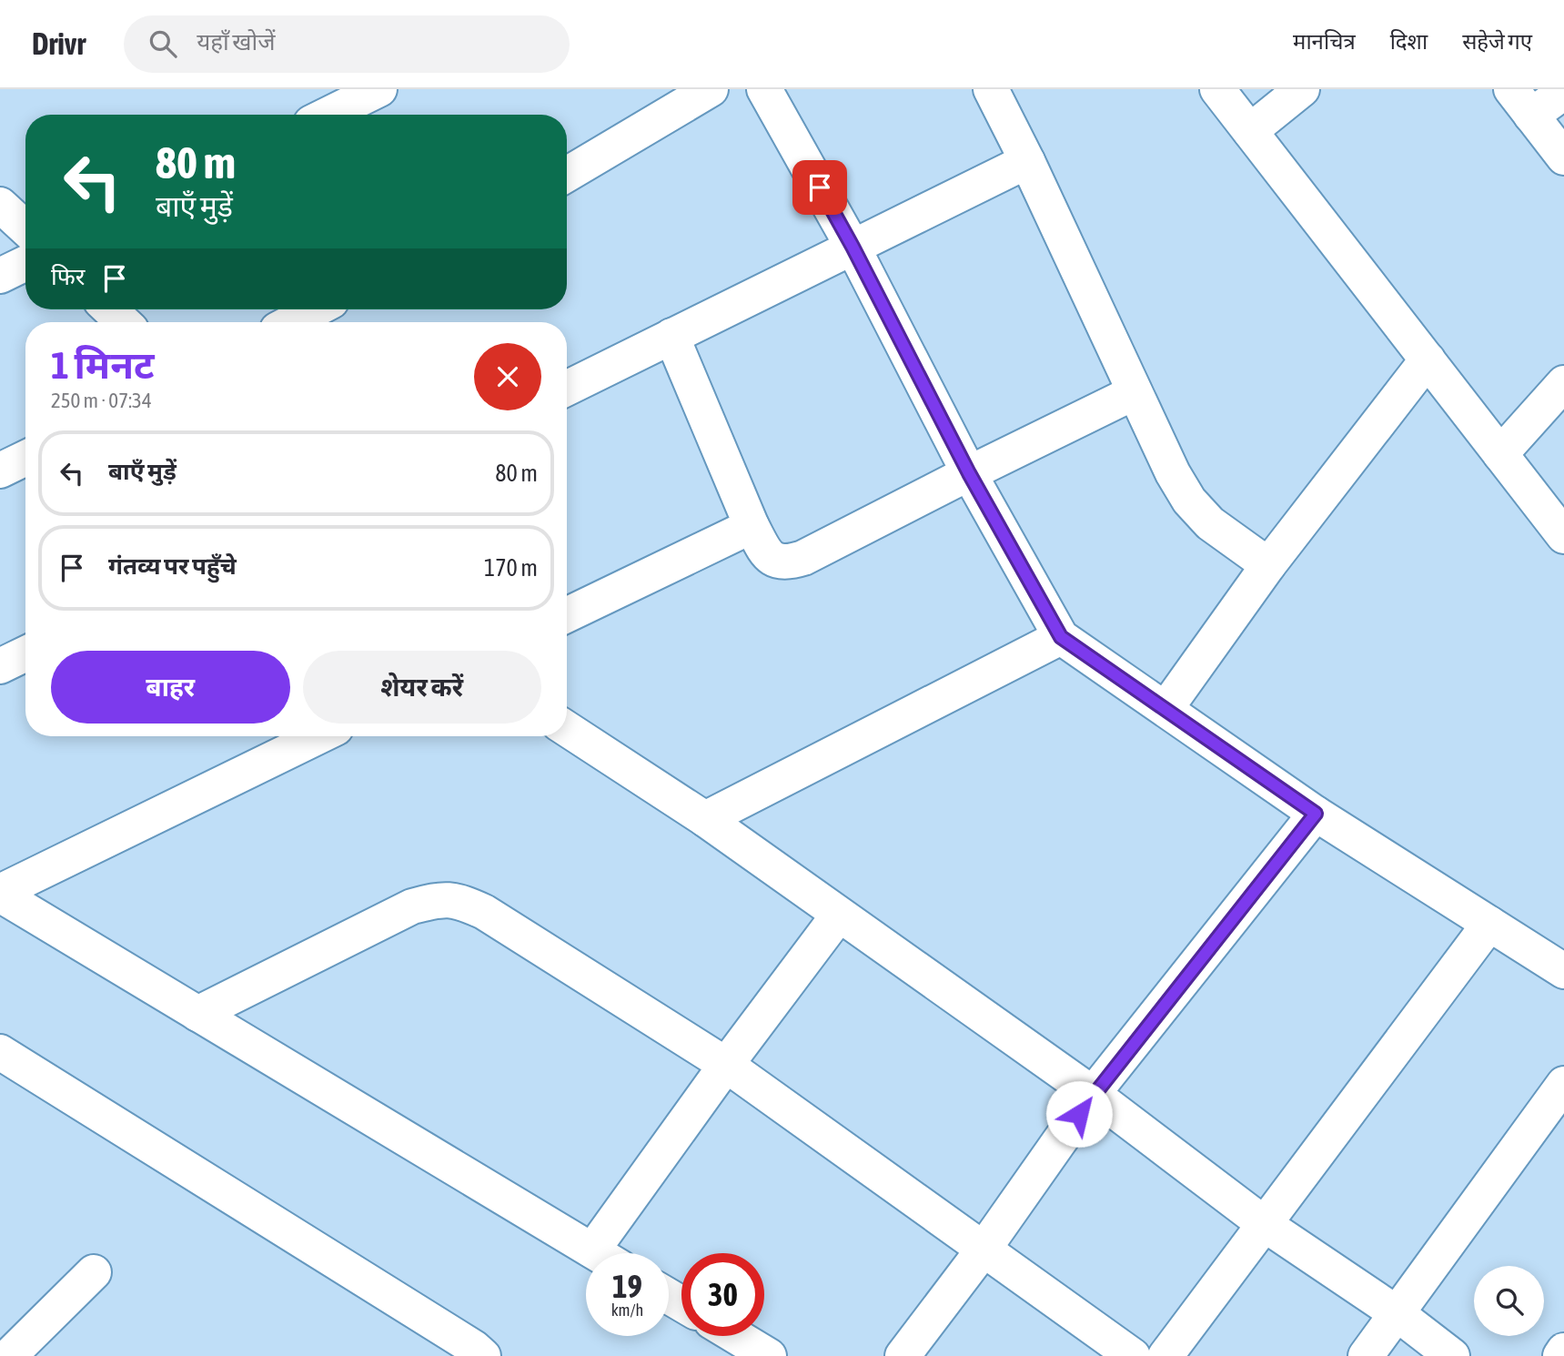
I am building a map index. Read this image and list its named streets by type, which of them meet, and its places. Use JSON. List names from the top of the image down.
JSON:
{
  "page": {
    "header": "Drivr",
    "search": "यहाँ खोजें",
    "nav": ["मानचित्र", "दिशा", "सहेजे गए"],
    "turn": ["80 m", "बाएँ मुड़ें"],
    "then": "फिर",
    "heading": ["1 मिनट", "250 m · 07:34"],
    "list": [
      {
        "name": "बाएँ मुड़ें",
        "value": "80 m"
      },
      {
        "name": "गंतव्य पर पहुँचे",
        "value": "170 m"
      }
    ],
    "buttons": ["बाहर", "शेयर करें"],
    "speed": "19 km/h",
    "limit": "30"
  }
}
